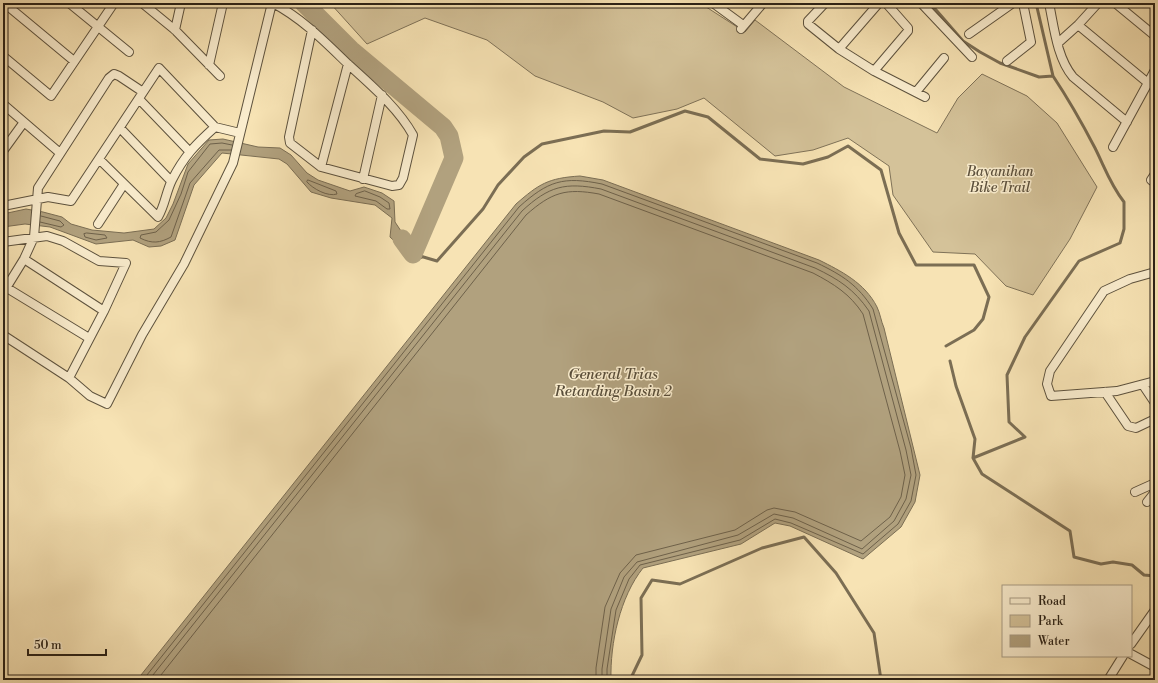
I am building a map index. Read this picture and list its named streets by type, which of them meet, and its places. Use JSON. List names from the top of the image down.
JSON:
{
  "water": ["General Trias Retarding Basin 2"],
  "parks": ["Bayanihan Bike Trail"],
  "legend": ["Road", "Park", "Water"],
  "scale_bar": "50 m"
}
